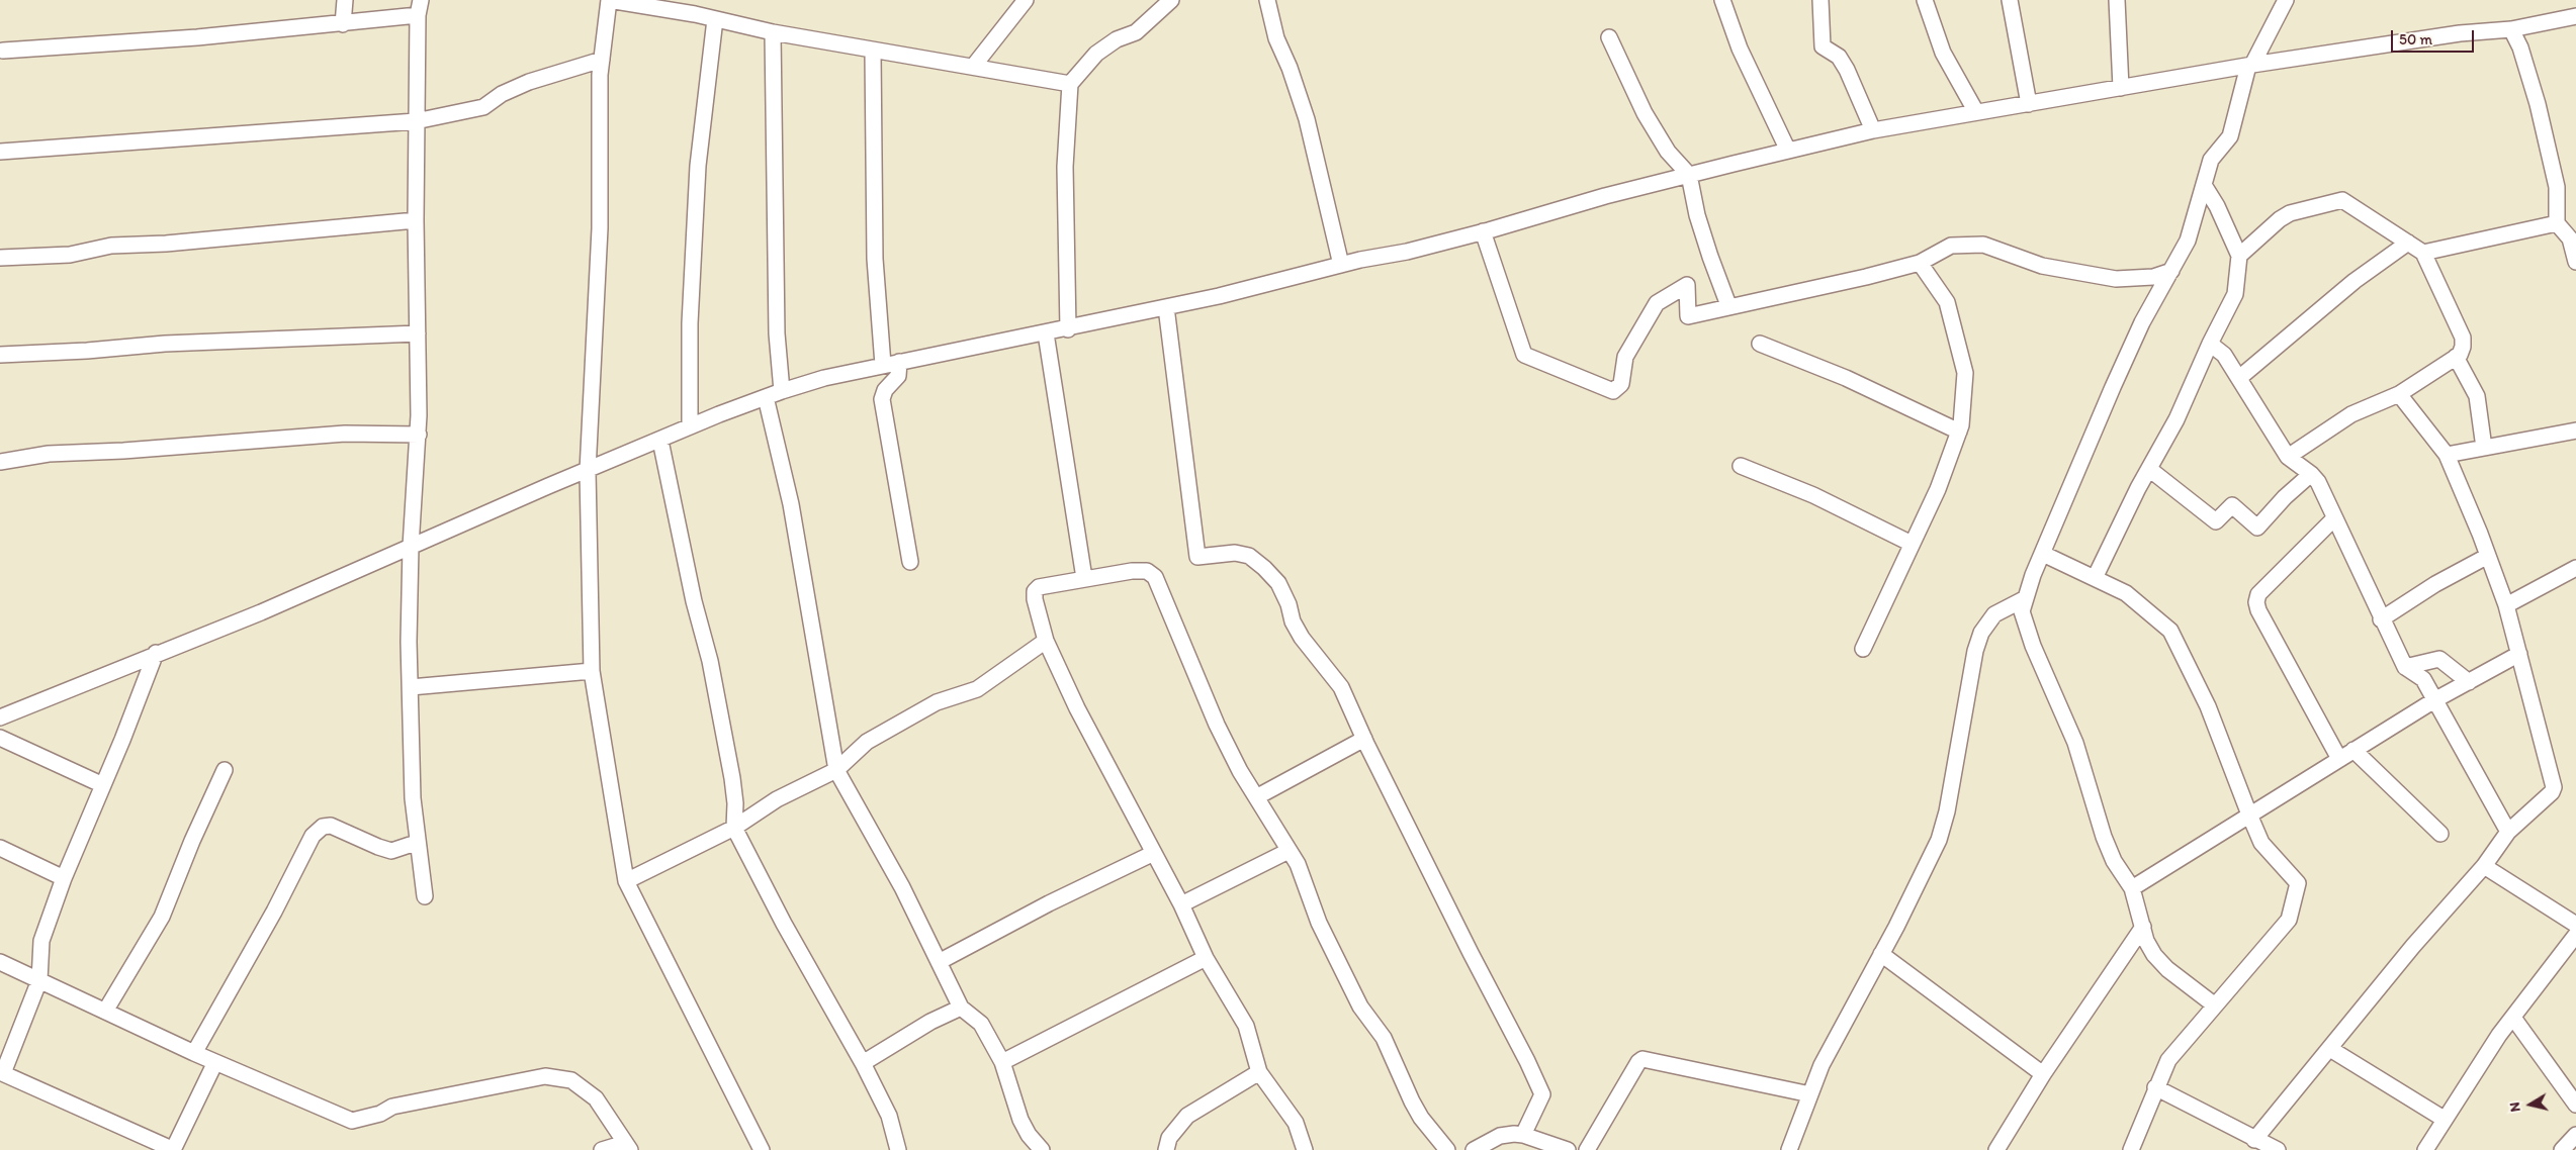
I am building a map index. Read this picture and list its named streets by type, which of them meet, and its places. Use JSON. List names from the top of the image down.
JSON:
{
  "scale_bar": "50 m",
  "north": "left"
}
